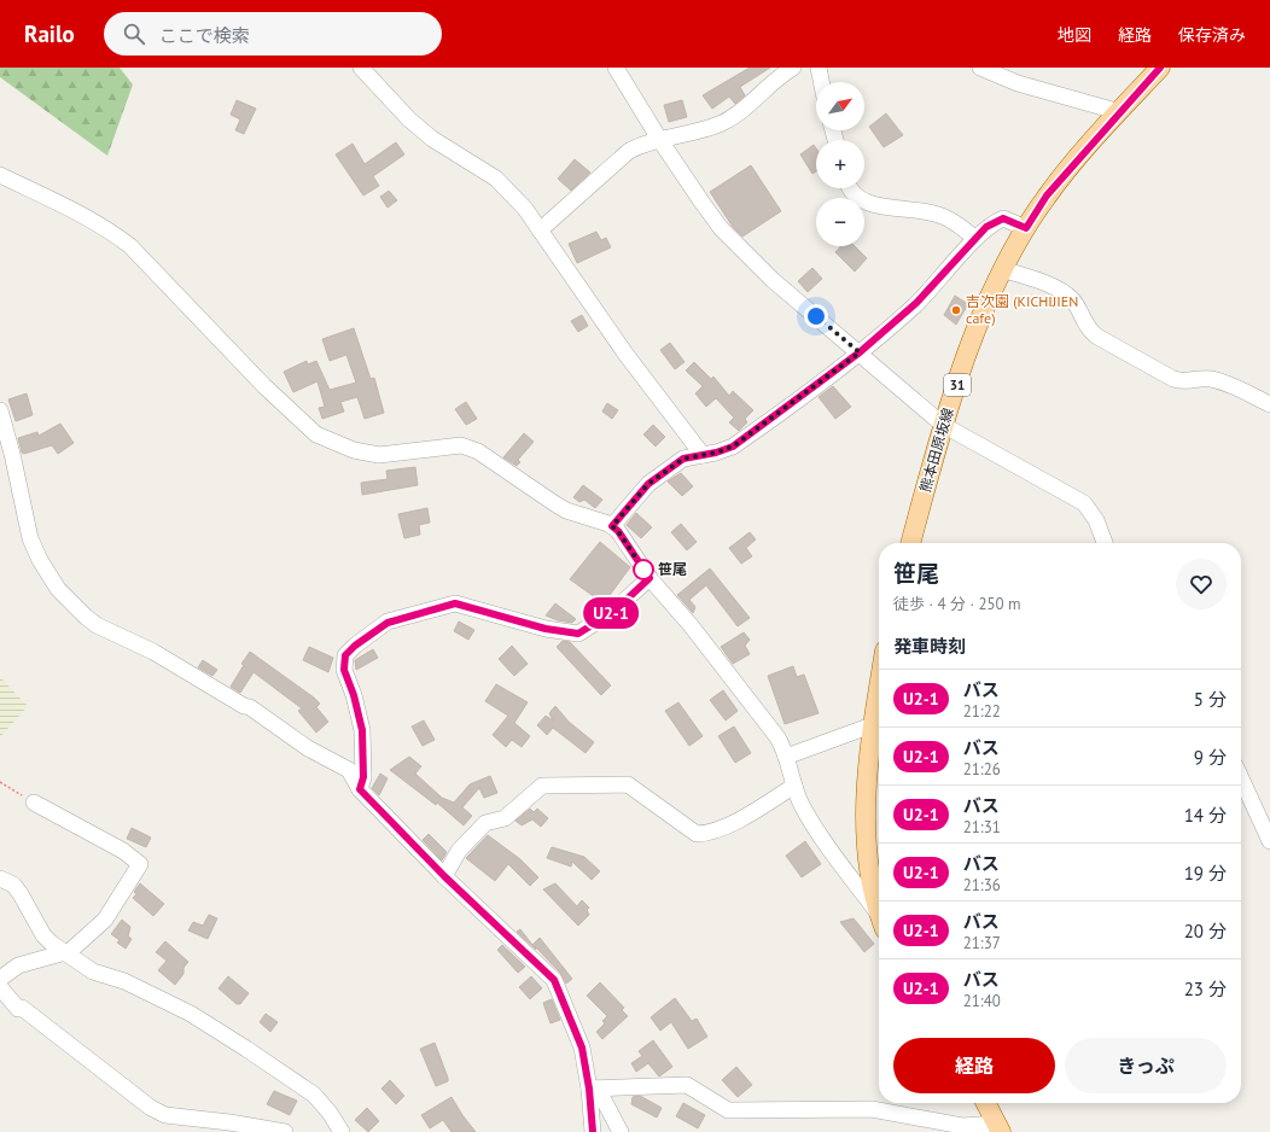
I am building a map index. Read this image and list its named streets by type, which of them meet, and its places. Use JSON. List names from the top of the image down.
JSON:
{
  "streets": {
    "main road": ["31", "熊本田原坂線"]
  },
  "places": ["吉次園 (KICHIJIEN cafe)", "笹尾"],
  "lines": ["bus line U2-1"],
  "north": "top right",
  "page": {
    "header": "Railo",
    "search": "ここで検索",
    "nav": ["地図", "経路", "保存済み"],
    "on_map": "U2-1",
    "map_buttons": ["+", "−"],
    "heading": [
      ["笹尾", "徒歩 · 4 分 · 250 m"],
      "発車時刻"
    ],
    "list": [
      {
        "mark": "U2-1",
        "name": "バス",
        "note": "21:22",
        "value": "5 分"
      },
      {
        "mark": "U2-1",
        "name": "バス",
        "note": "21:26",
        "value": "9 分"
      },
      {
        "mark": "U2-1",
        "name": "バス",
        "note": "21:31",
        "value": "14 分"
      },
      {
        "mark": "U2-1",
        "name": "バス",
        "note": "21:36",
        "value": "19 分"
      },
      {
        "mark": "U2-1",
        "name": "バス",
        "note": "21:37",
        "value": "20 分"
      },
      {
        "mark": "U2-1",
        "name": "バス",
        "note": "21:40",
        "value": "23 分"
      }
    ],
    "buttons": ["経路", "きっぷ"]
  }
}
